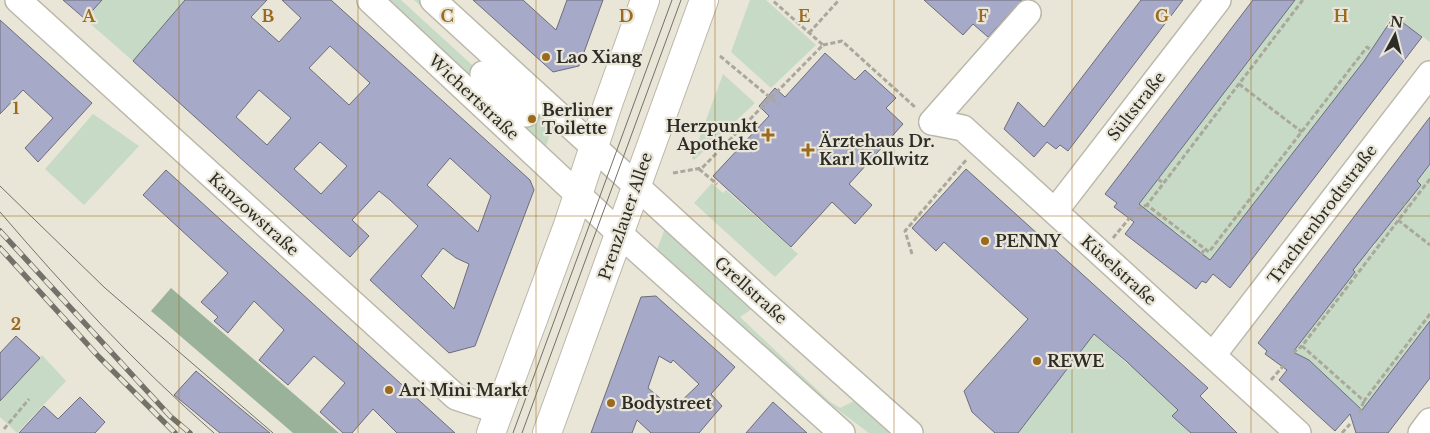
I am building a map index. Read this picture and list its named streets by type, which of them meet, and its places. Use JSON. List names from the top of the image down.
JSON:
{
  "streets": {
    "main road": ["Prenzlauer Allee"],
    "street": [
      "Wichertstraße",
      "Sültstraße",
      "Kanzowstraße",
      "Trachtenbrodtstraße",
      "Küselstraße",
      "Grellstraße"
    ]
  },
  "crossings": [
    ["Sültstraße", "Küselstraße"],
    ["Trachtenbrodtstraße", "Küselstraße"],
    ["Prenzlauer Allee", "Grellstraße"]
  ],
  "places": {
    "other": [
      "Lao Xiang",
      "Berliner Toilette",
      "PENNY",
      "REWE",
      "Ari Mini Markt",
      "Bodystreet"
    ],
    "health": ["Herzpunkt Apotheke", "Ärztehaus Dr. Karl Kollwitz"]
  },
  "north": "top",
  "grid": {
    "columns": [
      "A",
      "B",
      "C",
      "D",
      "E",
      "F",
      "G",
      "H"
    ],
    "rows": ["1", "2"]
  }
}
